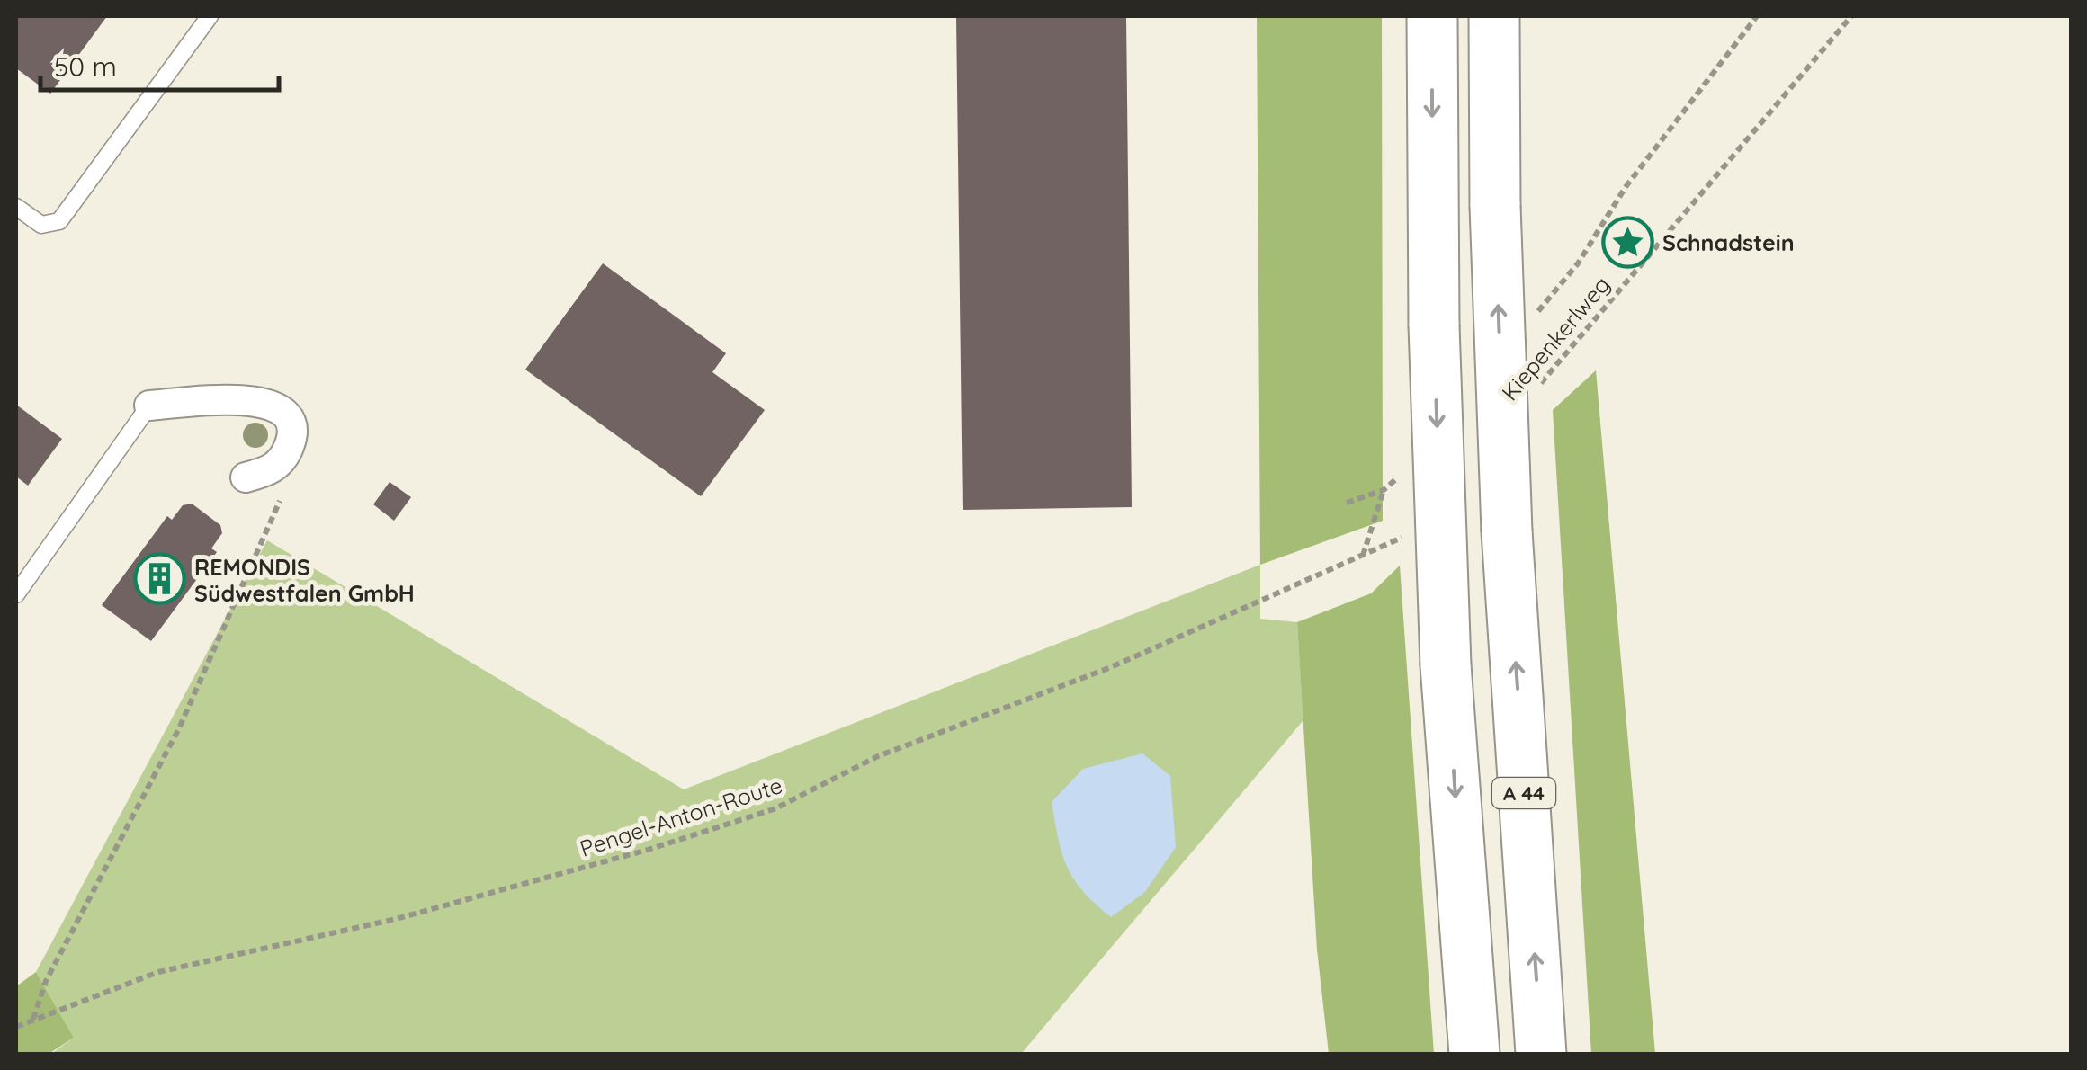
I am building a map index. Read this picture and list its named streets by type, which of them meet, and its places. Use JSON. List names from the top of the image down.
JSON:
{
  "streets": {
    "highway": ["A 44"],
    "path": ["Kiepenkerlweg", "Pengel-Anton-Route"]
  },
  "places": {
    "place": ["Schnadstein"],
    "building": ["REMONDIS Südwestfalen GmbH"]
  },
  "scale_bar": "50 m"
}
